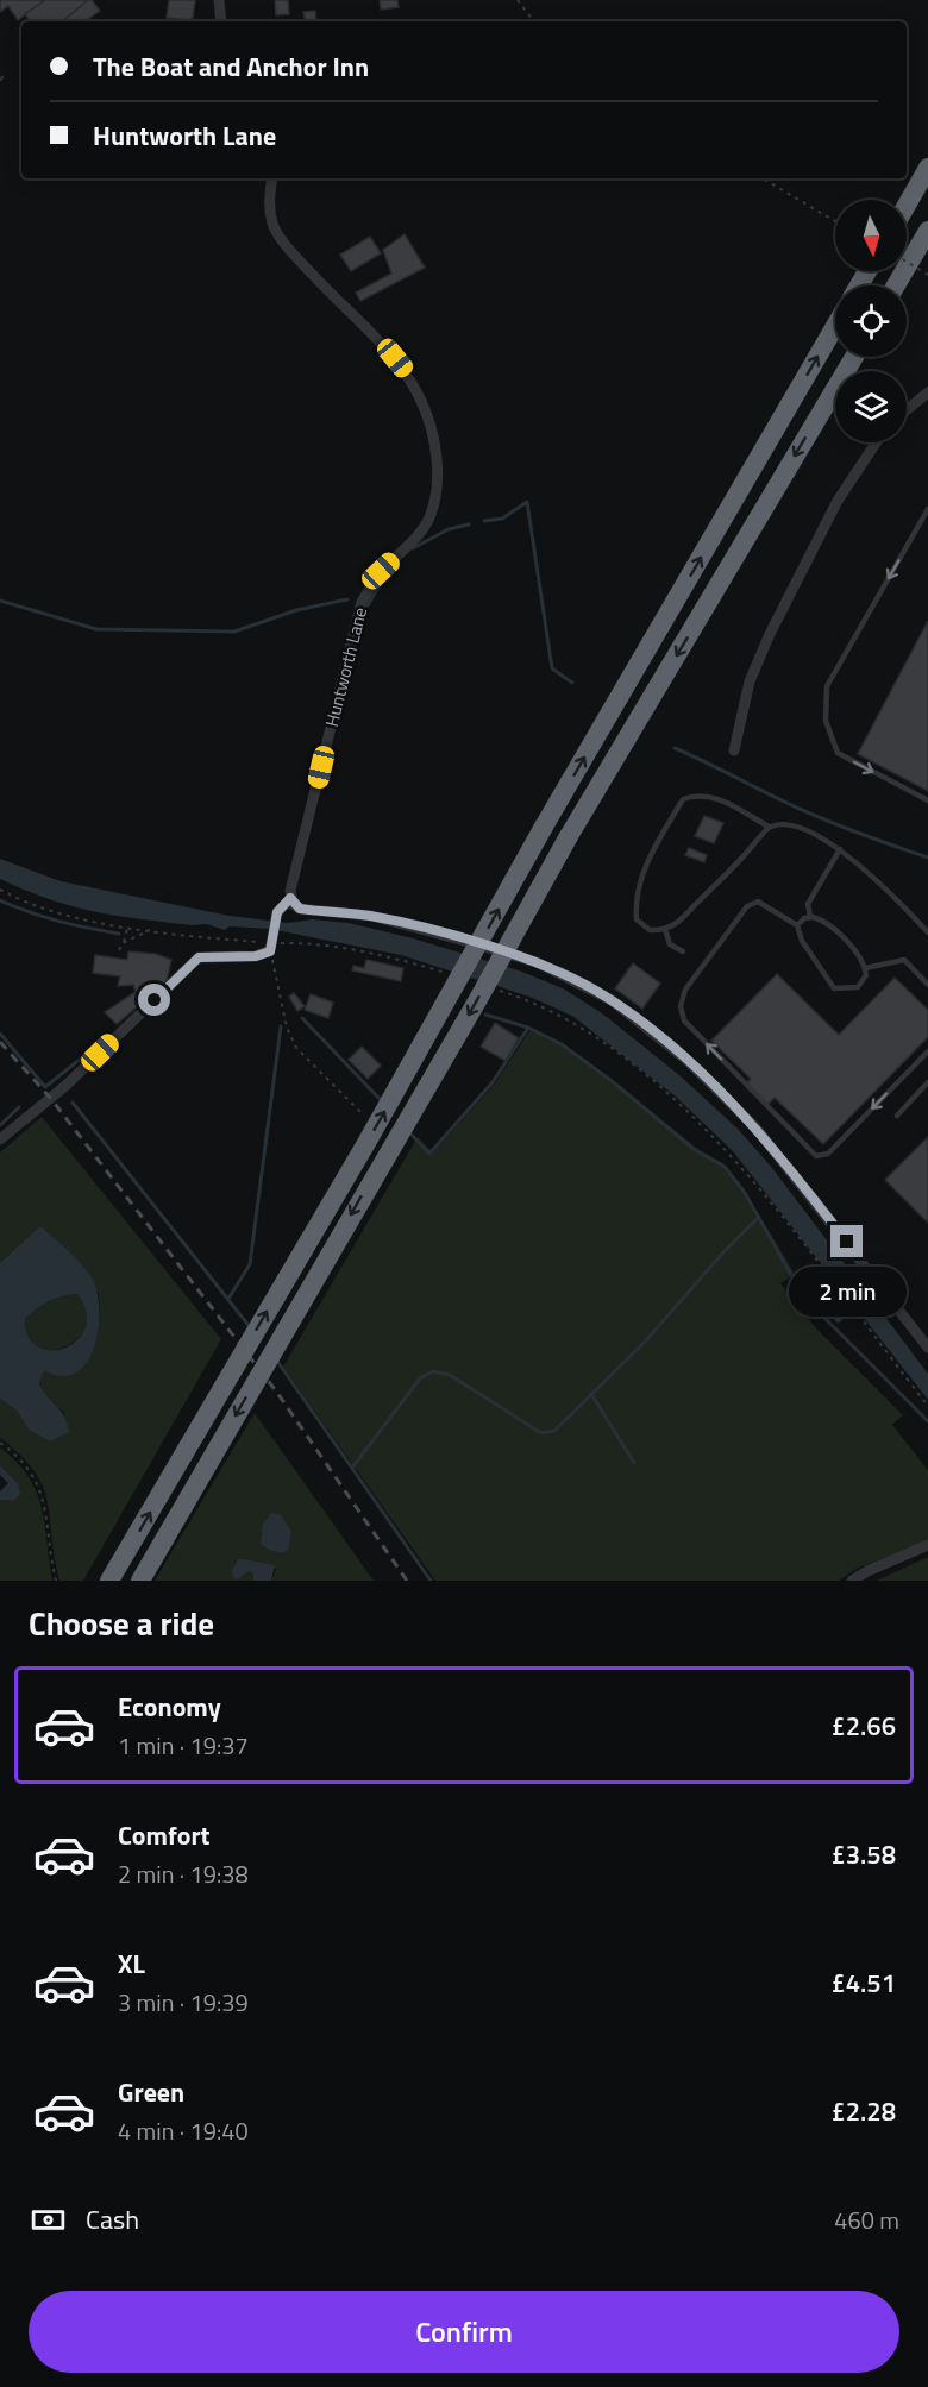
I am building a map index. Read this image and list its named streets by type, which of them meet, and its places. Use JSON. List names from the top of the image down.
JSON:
{
  "streets": {
    "street": ["Huntworth Lane"]
  },
  "north": "bottom",
  "page": {
    "banner": ["The Boat and Anchor Inn", "Huntworth Lane"],
    "bubble": "2 min",
    "heading": "Choose a ride",
    "list": [
      {
        "name": "Economy",
        "note": "1 min · 19:37",
        "value": "£2.66"
      },
      {
        "name": "Comfort",
        "note": "2 min · 19:38",
        "value": "£3.58"
      },
      {
        "name": "XL",
        "note": "3 min · 19:39",
        "value": "£4.51"
      },
      {
        "name": "Green",
        "note": "4 min · 19:40",
        "value": "£2.28"
      }
    ],
    "pay": ["Cash", "460 m"],
    "buttons": "Confirm"
  }
}
